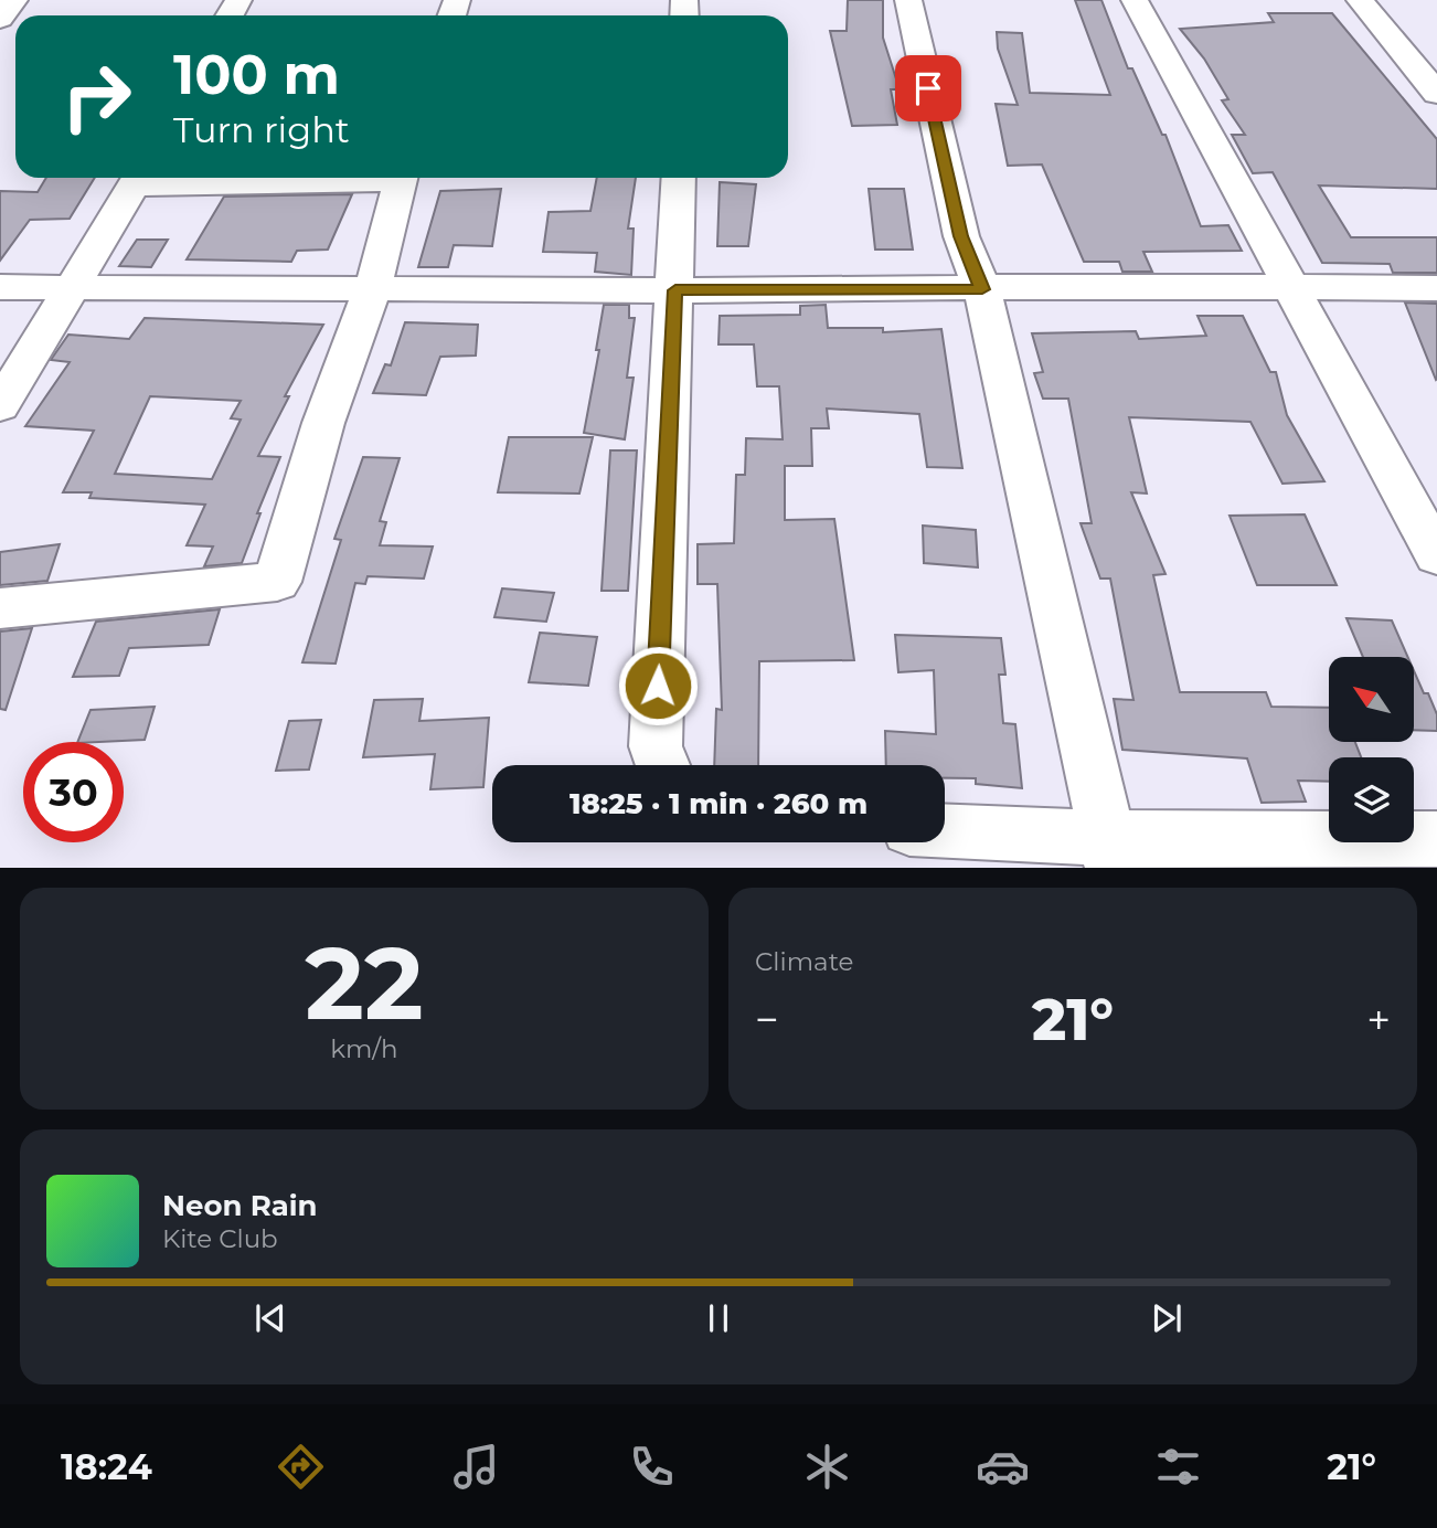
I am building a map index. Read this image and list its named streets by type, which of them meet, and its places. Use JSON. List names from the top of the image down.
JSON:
{
  "north": "top left",
  "page": {
    "turn": ["100 m", "Turn right"],
    "limit": "30",
    "trip": "18:25 · 1 min · 260 m",
    "tile": [
      ["22", "km/h"],
      "Climate"
    ],
    "heat": ["−", "21°", "+"],
    "song": ["Neon Rain", "Kite Club"],
    "tabs": ["18:24", "21°"]
  }
}
